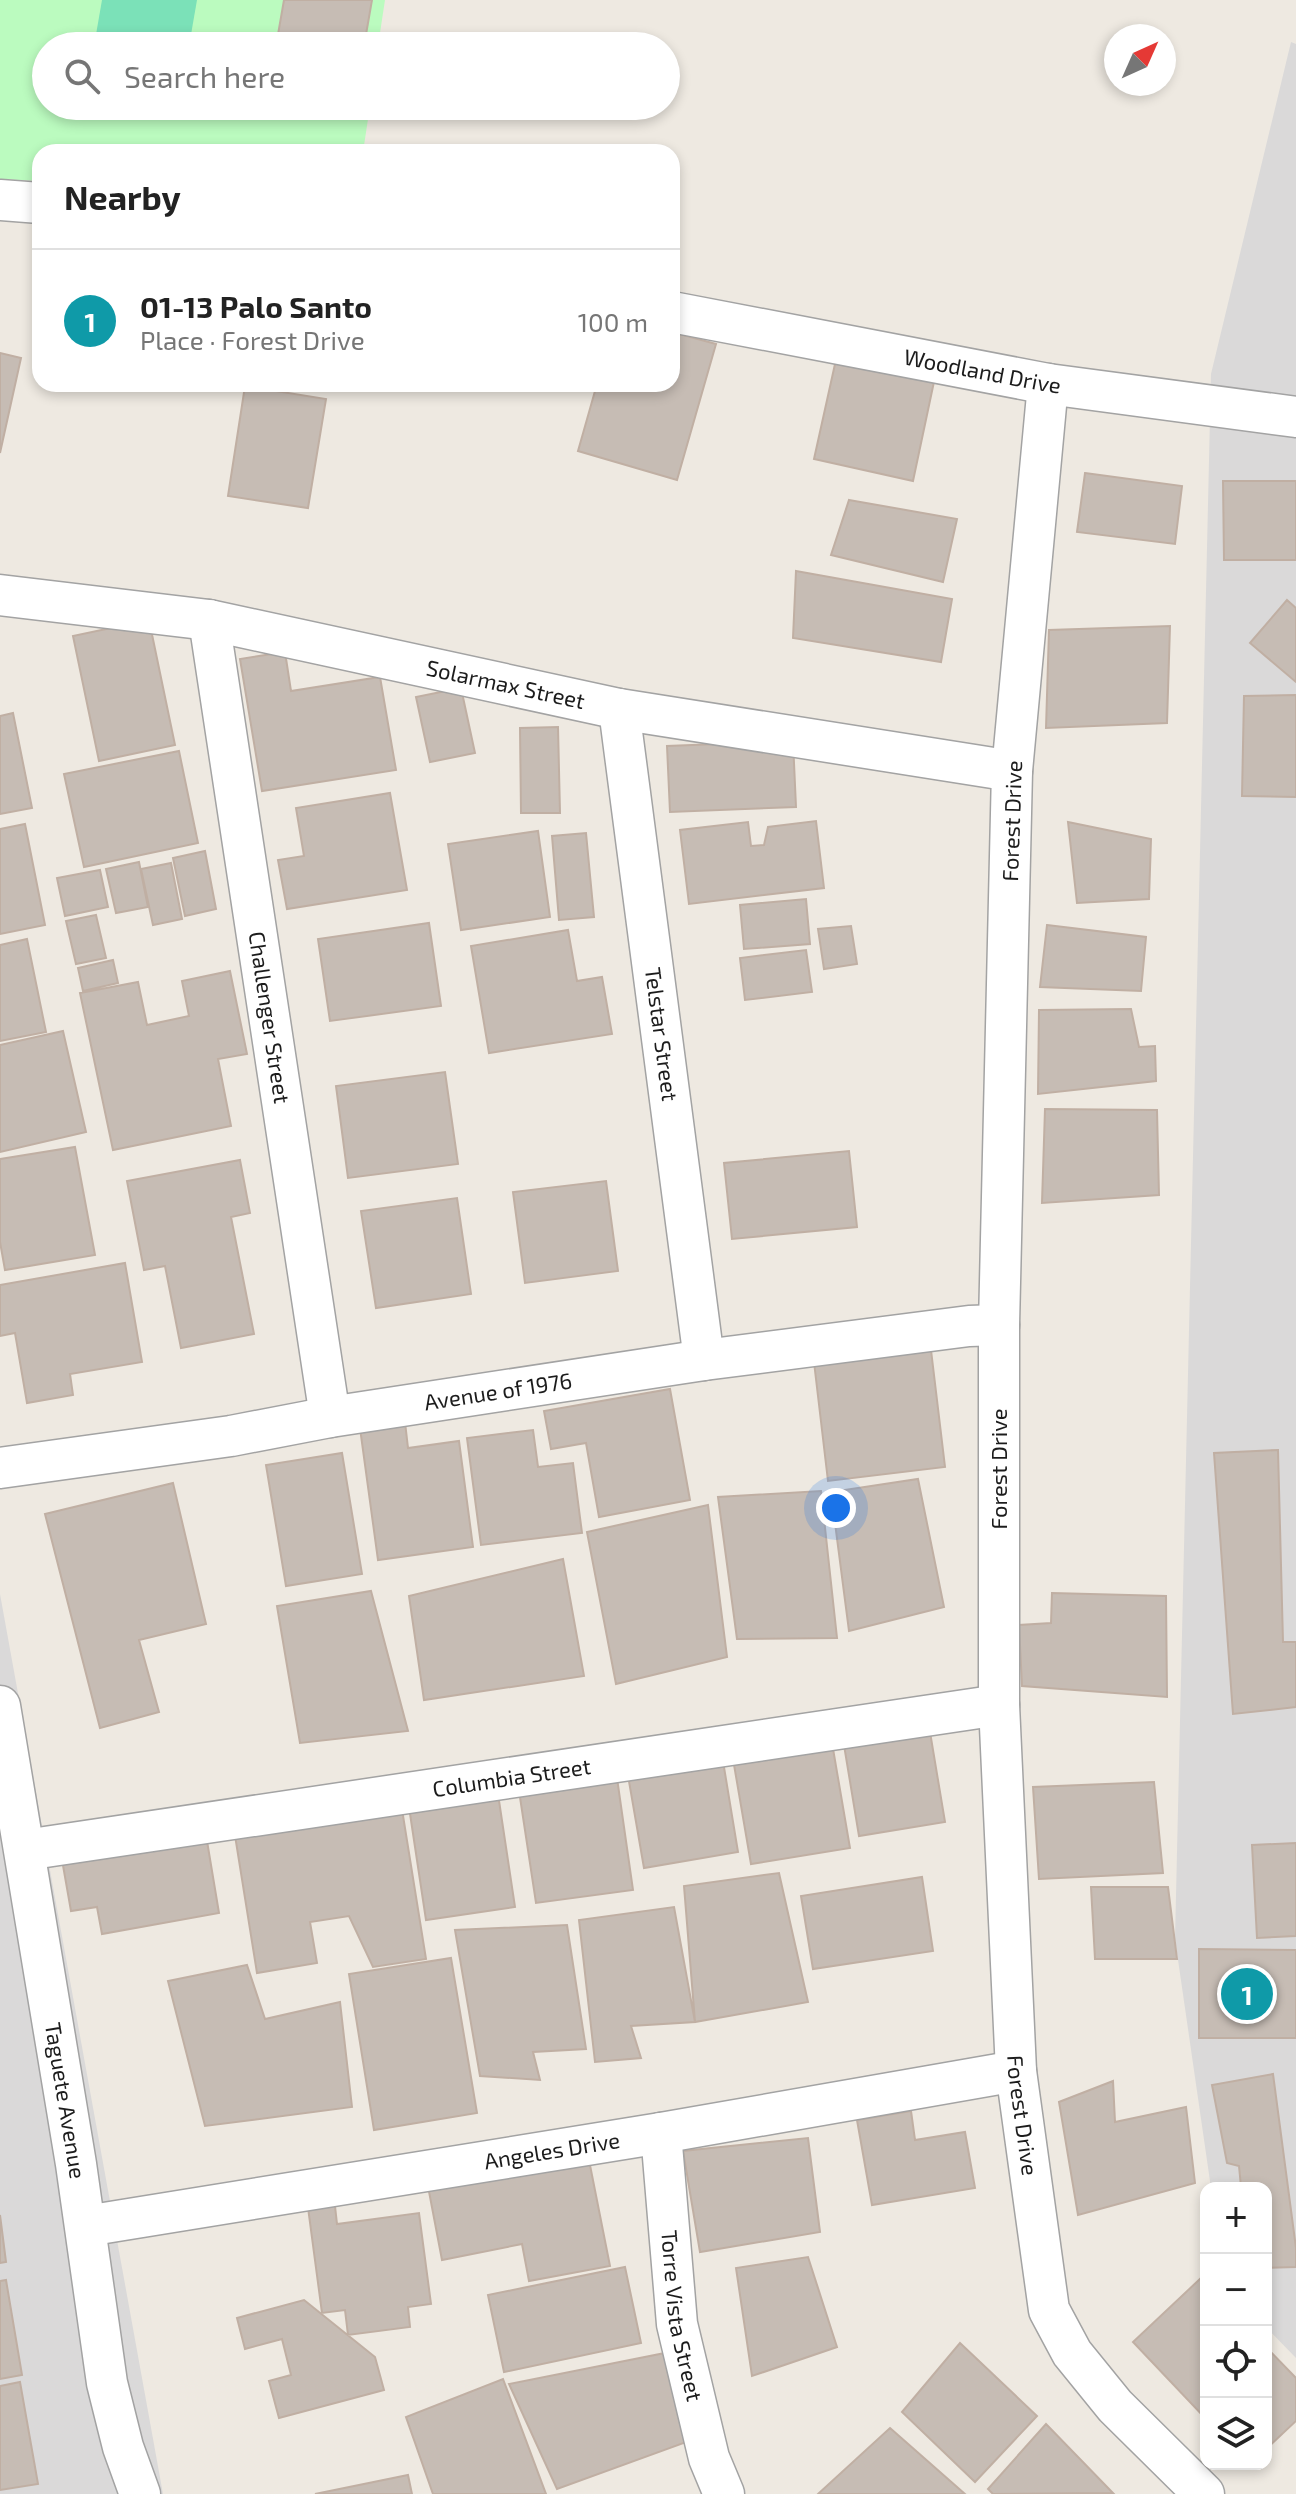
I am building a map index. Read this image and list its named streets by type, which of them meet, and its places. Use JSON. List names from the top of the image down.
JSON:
{
  "streets": {
    "street": [
      "Woodland Drive",
      "Solarmax Street",
      "Forest Drive",
      "Challenger Street",
      "Telstar Street",
      "Avenue of 1976",
      "Columbia Street",
      "Taguete Avenue",
      "Angeles Drive",
      "Torre Vista Street"
    ]
  },
  "crossings": [
    ["Woodland Drive", "Forest Drive"],
    ["Solarmax Street", "Forest Drive"],
    ["Solarmax Street", "Challenger Street"],
    ["Solarmax Street", "Telstar Street"],
    ["Forest Drive", "Avenue of 1976"],
    ["Forest Drive", "Columbia Street"],
    ["Forest Drive", "Angeles Drive"],
    ["Challenger Street", "Avenue of 1976"],
    ["Telstar Street", "Avenue of 1976"],
    ["Columbia Street", "Taguete Avenue"],
    ["Taguete Avenue", "Angeles Drive"],
    ["Angeles Drive", "Torre Vista Street"]
  ],
  "north": "top right",
  "page": {
    "search": "Search here",
    "heading": "Nearby",
    "list": [
      {
        "mark": "1",
        "name": "01-13 Palo Santo",
        "note": "Place · Forest Drive",
        "value": "100 m"
      }
    ],
    "pins": "1",
    "map_buttons": ["+", "−"]
  }
}
